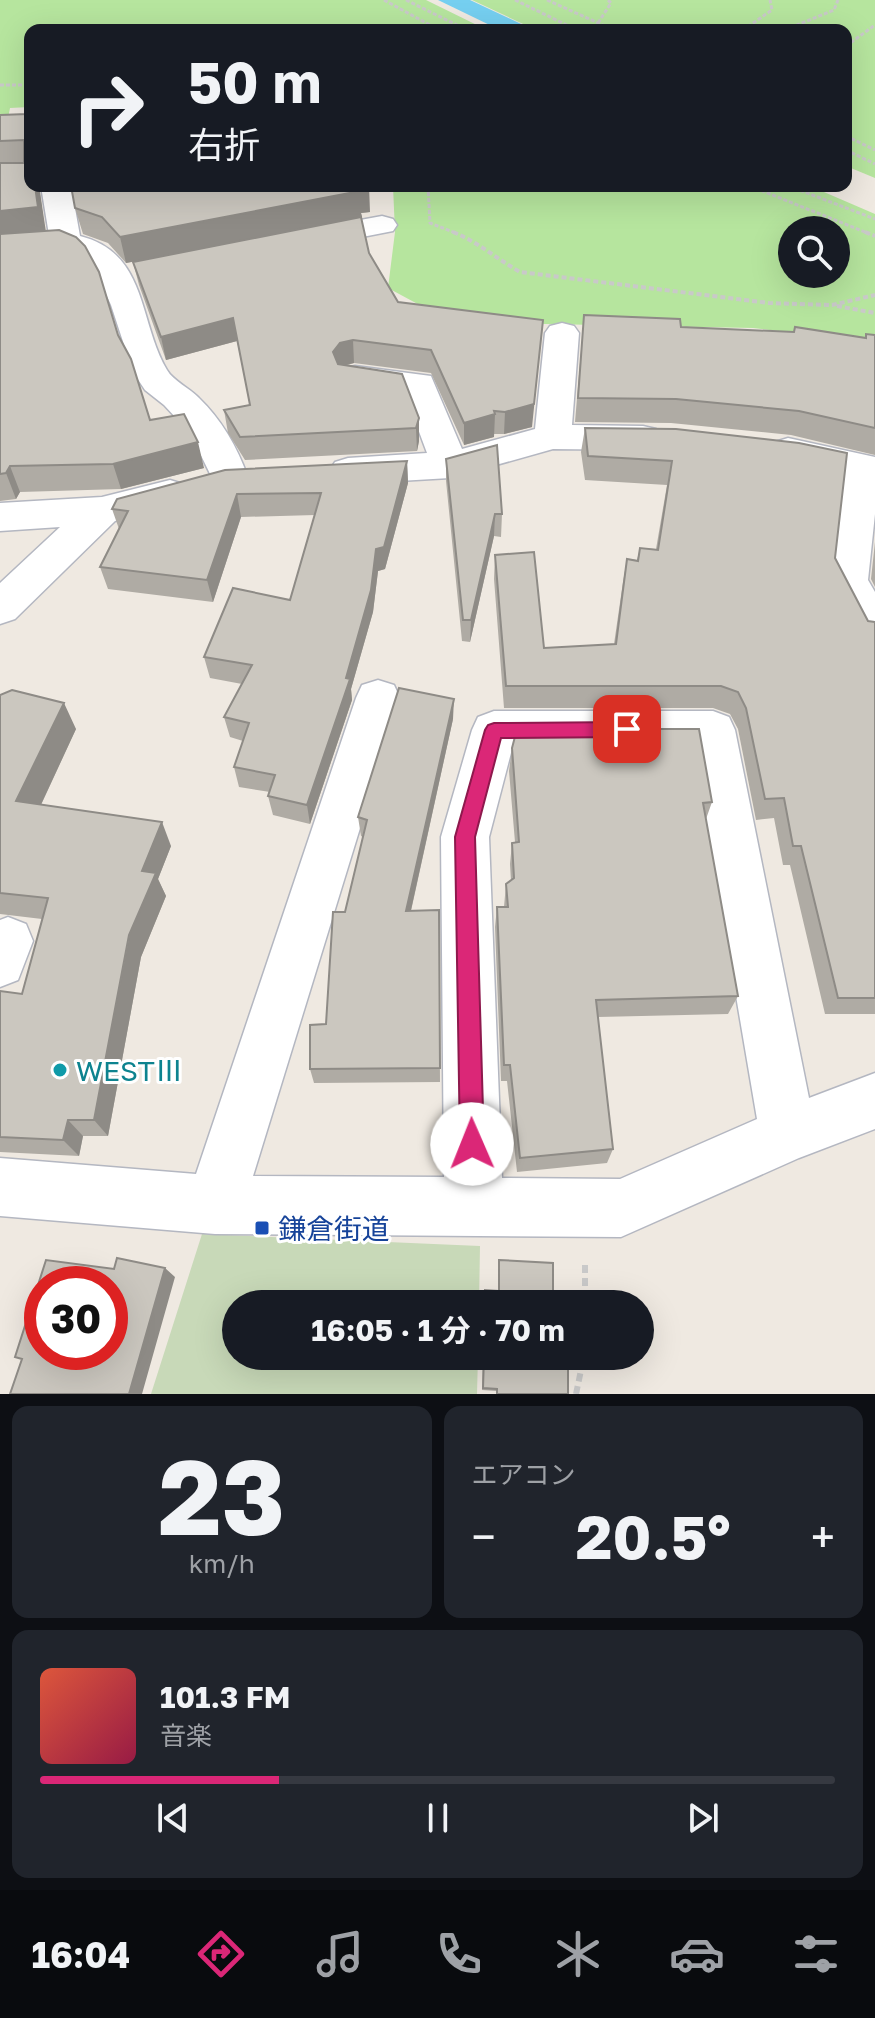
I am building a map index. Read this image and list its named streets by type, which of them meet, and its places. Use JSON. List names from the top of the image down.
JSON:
{
  "places": {
    "other": ["WESTⅢ"],
    "transit": ["鎌倉街道"]
  },
  "page": {
    "turn": ["50 m", "右折"],
    "limit": "30",
    "trip": "16:05 · 1 分 · 70 m",
    "tile": [
      ["23", "km/h"],
      "エアコン"
    ],
    "heat": ["−", "20.5°", "+"],
    "song": ["101.3 FM", "音楽"],
    "tabs": "16:04"
  }
}
